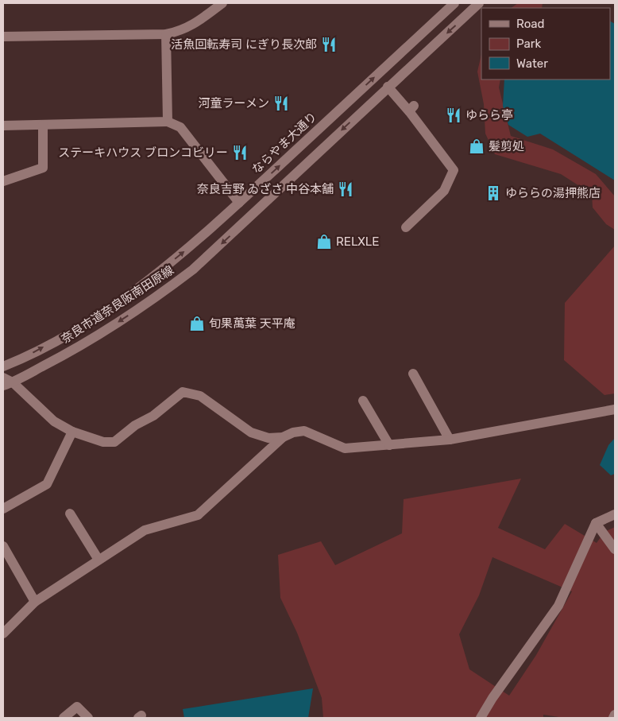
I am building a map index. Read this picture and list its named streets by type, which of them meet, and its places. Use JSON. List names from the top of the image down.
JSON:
{
  "streets": {
    "street": ["ならやま大通り", "奈良市道奈良阪南田原線"]
  },
  "one_way": ["ならやま大通り", "奈良市道奈良阪南田原線"],
  "places": {
    "restaurant": [
      "活魚回転寿司 にぎり長次郎",
      "河童ラーメン",
      "ゆらら亭",
      "ステーキハウス ブロンコビリー",
      "奈良吉野 ゐざさ 中谷本舗"
    ],
    "shop": ["髪剪処", "RELXLE", "旬果萬葉 天平庵"],
    "building": ["ゆららの湯押熊店"]
  },
  "legend": ["Road", "Park", "Water"]
}
